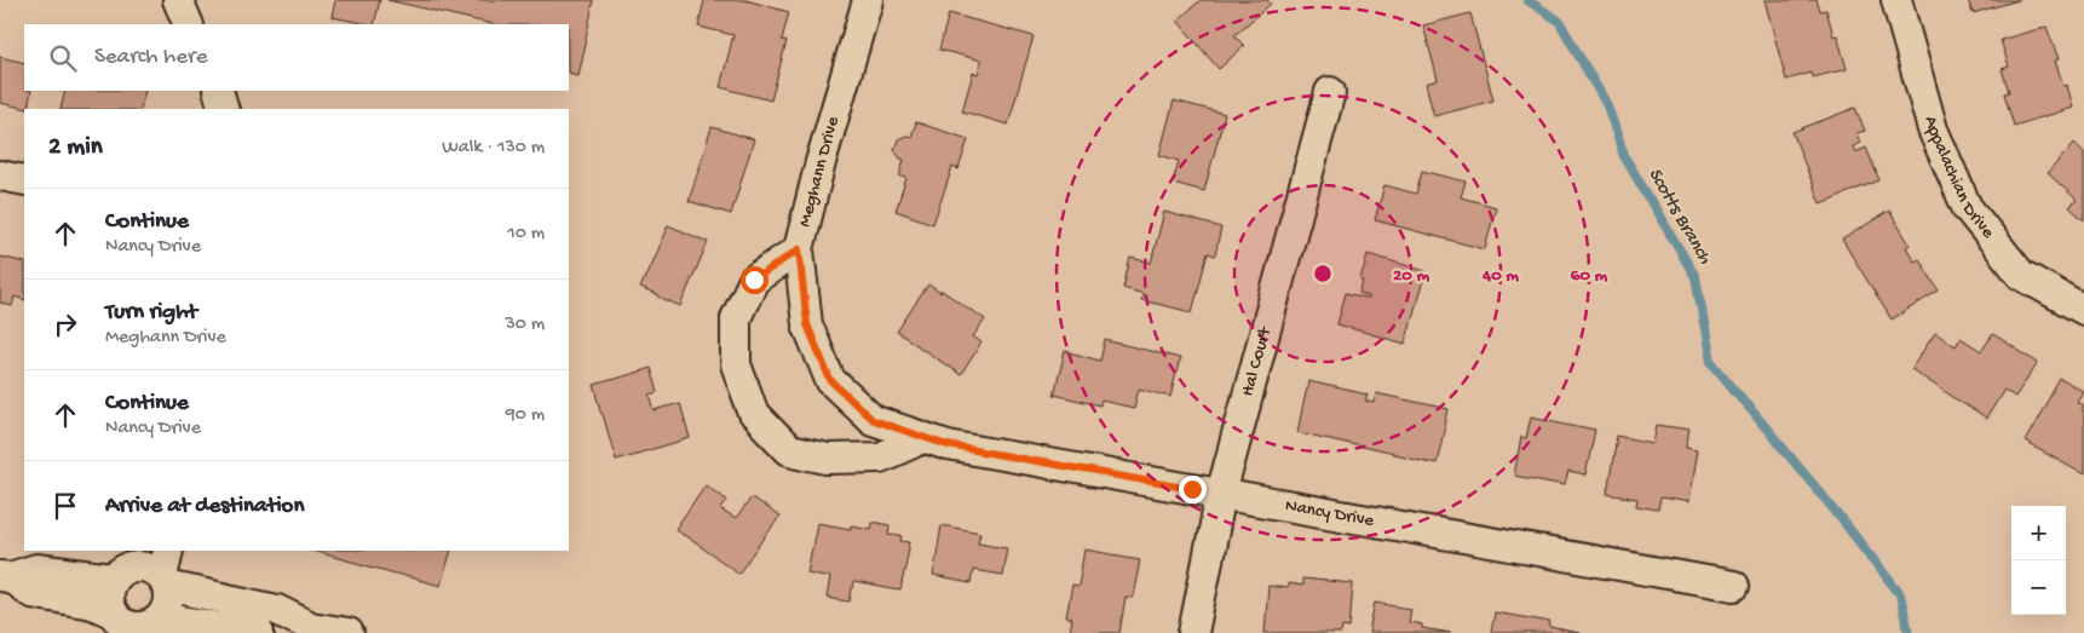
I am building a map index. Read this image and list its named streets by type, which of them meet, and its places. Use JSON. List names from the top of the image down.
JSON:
{
  "streets": {
    "street": [
      "Meghann Drive",
      "Appalachian Drive",
      "Hal Court",
      "Nancy Drive"
    ]
  },
  "crossings": [
    ["Meghann Drive", "Nancy Drive"],
    ["Hal Court", "Nancy Drive"]
  ],
  "water": ["Scotts Branch"],
  "page": {
    "search": "Search here",
    "heading": ["2 min", "Walk · 130 m"],
    "list": [
      ["Continue", "Nancy Drive", "10 m"],
      ["Turn right", "Meghann Drive", "30 m"],
      ["Continue", "Nancy Drive", "90 m"],
      "Arrive at destination"
    ],
    "map_buttons": ["+", "−"]
  },
  "rings": ["20 m", "40 m", "60 m"]
}
